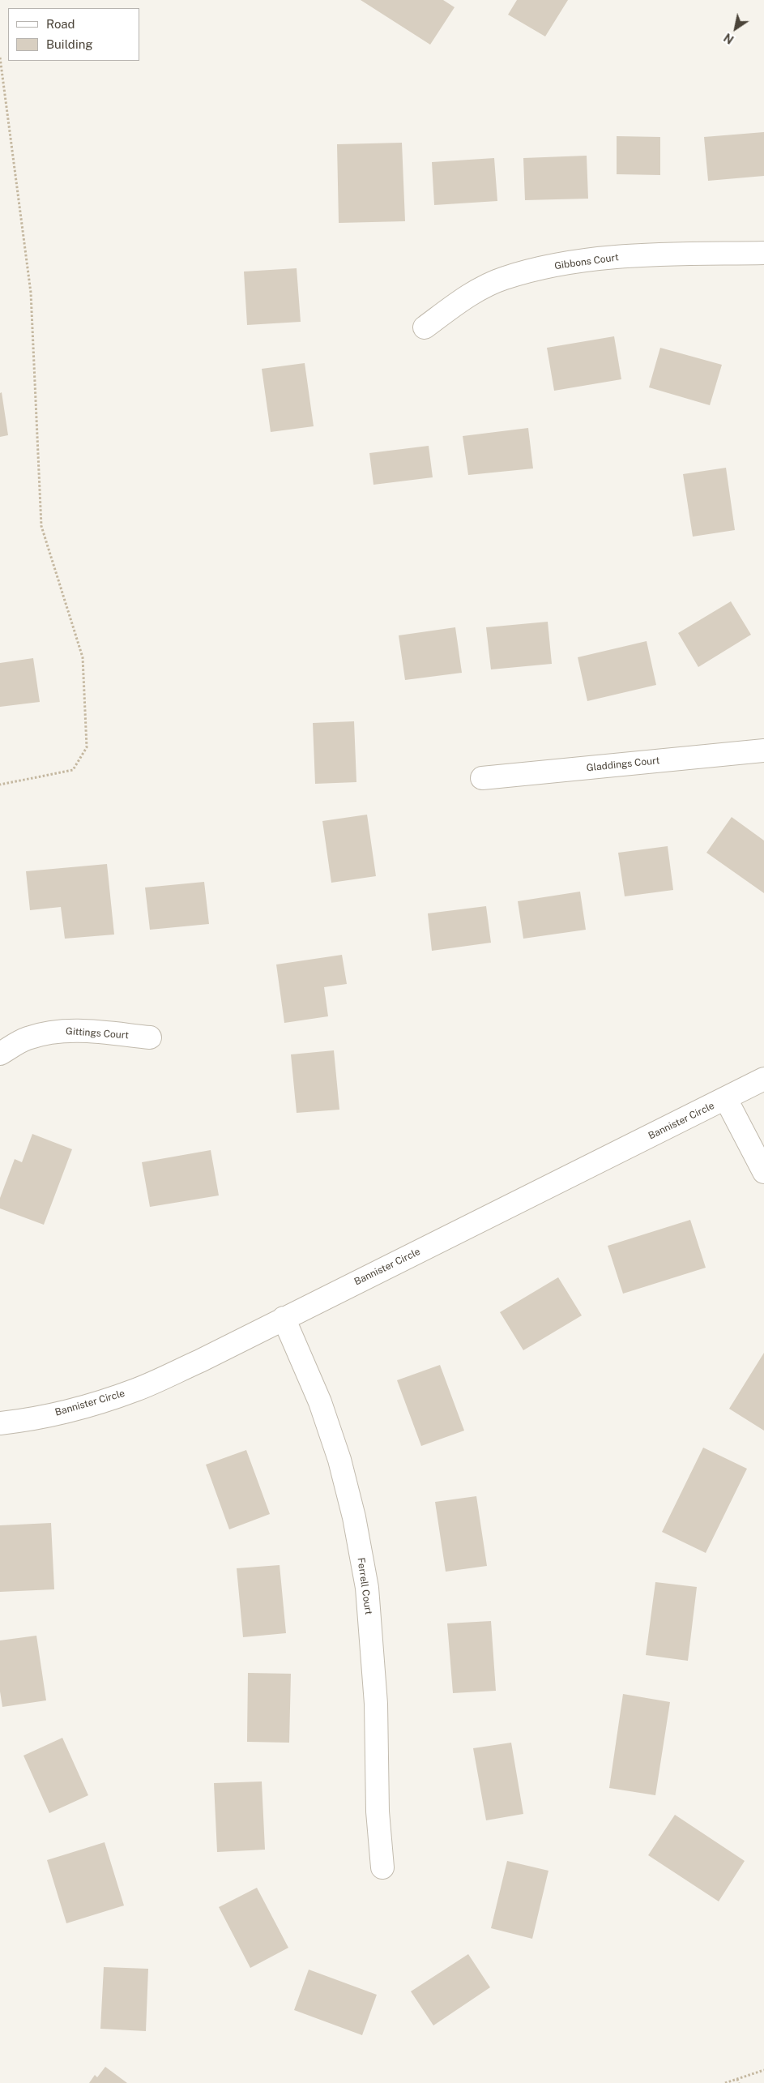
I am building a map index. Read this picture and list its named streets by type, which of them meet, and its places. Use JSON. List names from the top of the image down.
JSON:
{
  "streets": {
    "street": [
      "Gibbons Court",
      "Gladdings Court",
      "Gittings Court",
      "Bannister Circle",
      "Ferrell Court"
    ]
  },
  "crossings": [
    ["Bannister Circle", "Ferrell Court"]
  ],
  "legend": ["Road", "Building"],
  "north": "bottom left"
}
